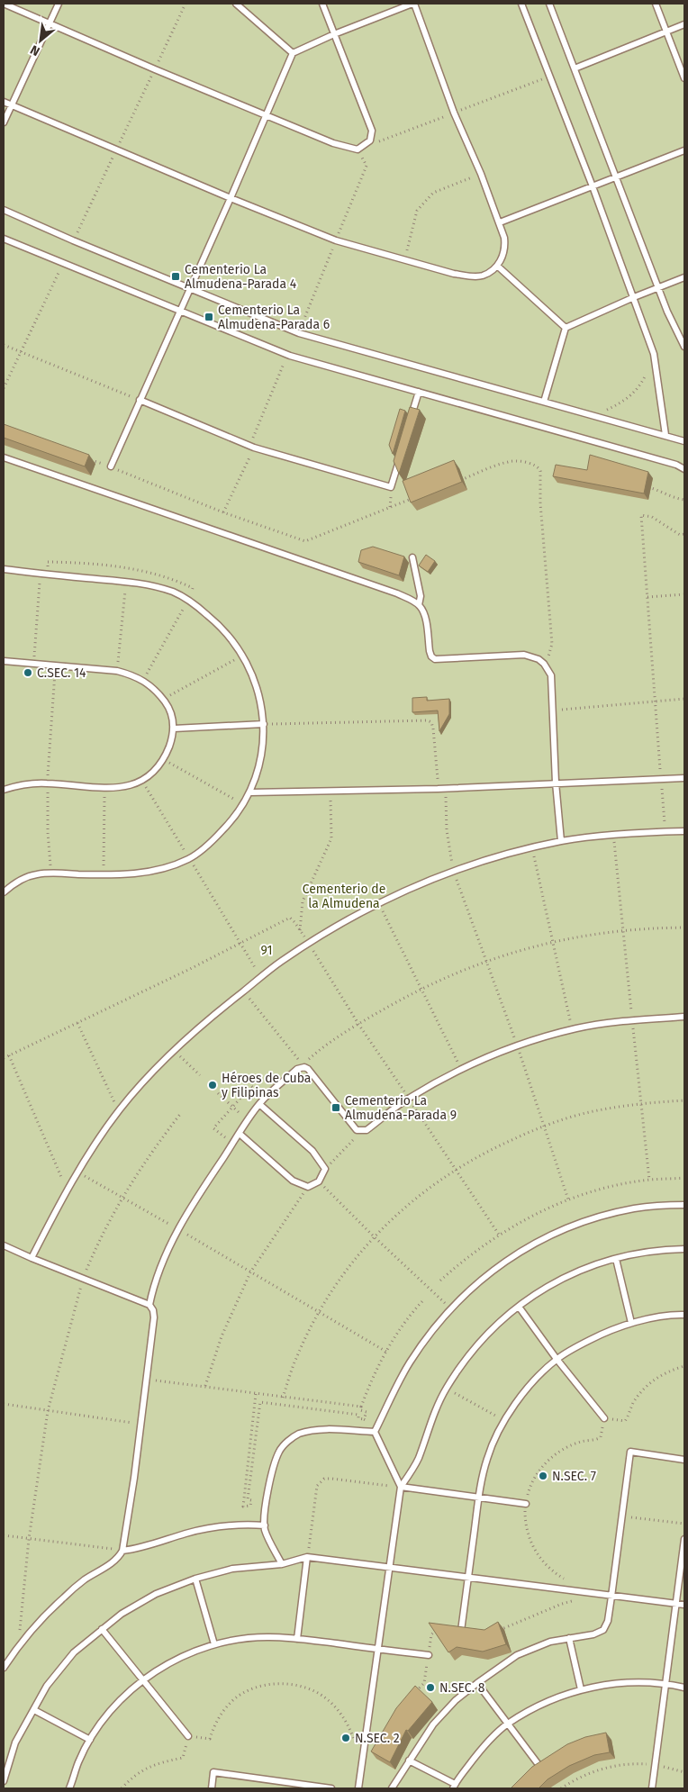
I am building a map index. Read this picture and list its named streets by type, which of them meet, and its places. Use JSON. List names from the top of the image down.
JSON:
{
  "parks": ["Cementerio de la Almudena", "91"],
  "places": {
    "transit": ["Cementerio La Almudena-Parada 4", "Cementerio La Almudena-Parada 6", "Cementerio La Almudena-Parada 9"],
    "other": [
      "C.SEC. 14",
      "Héroes de Cuba y Filipinas",
      "N.SEC. 7",
      "N.SEC. 8",
      "N.SEC. 2"
    ]
  },
  "north": "bottom left"
}
